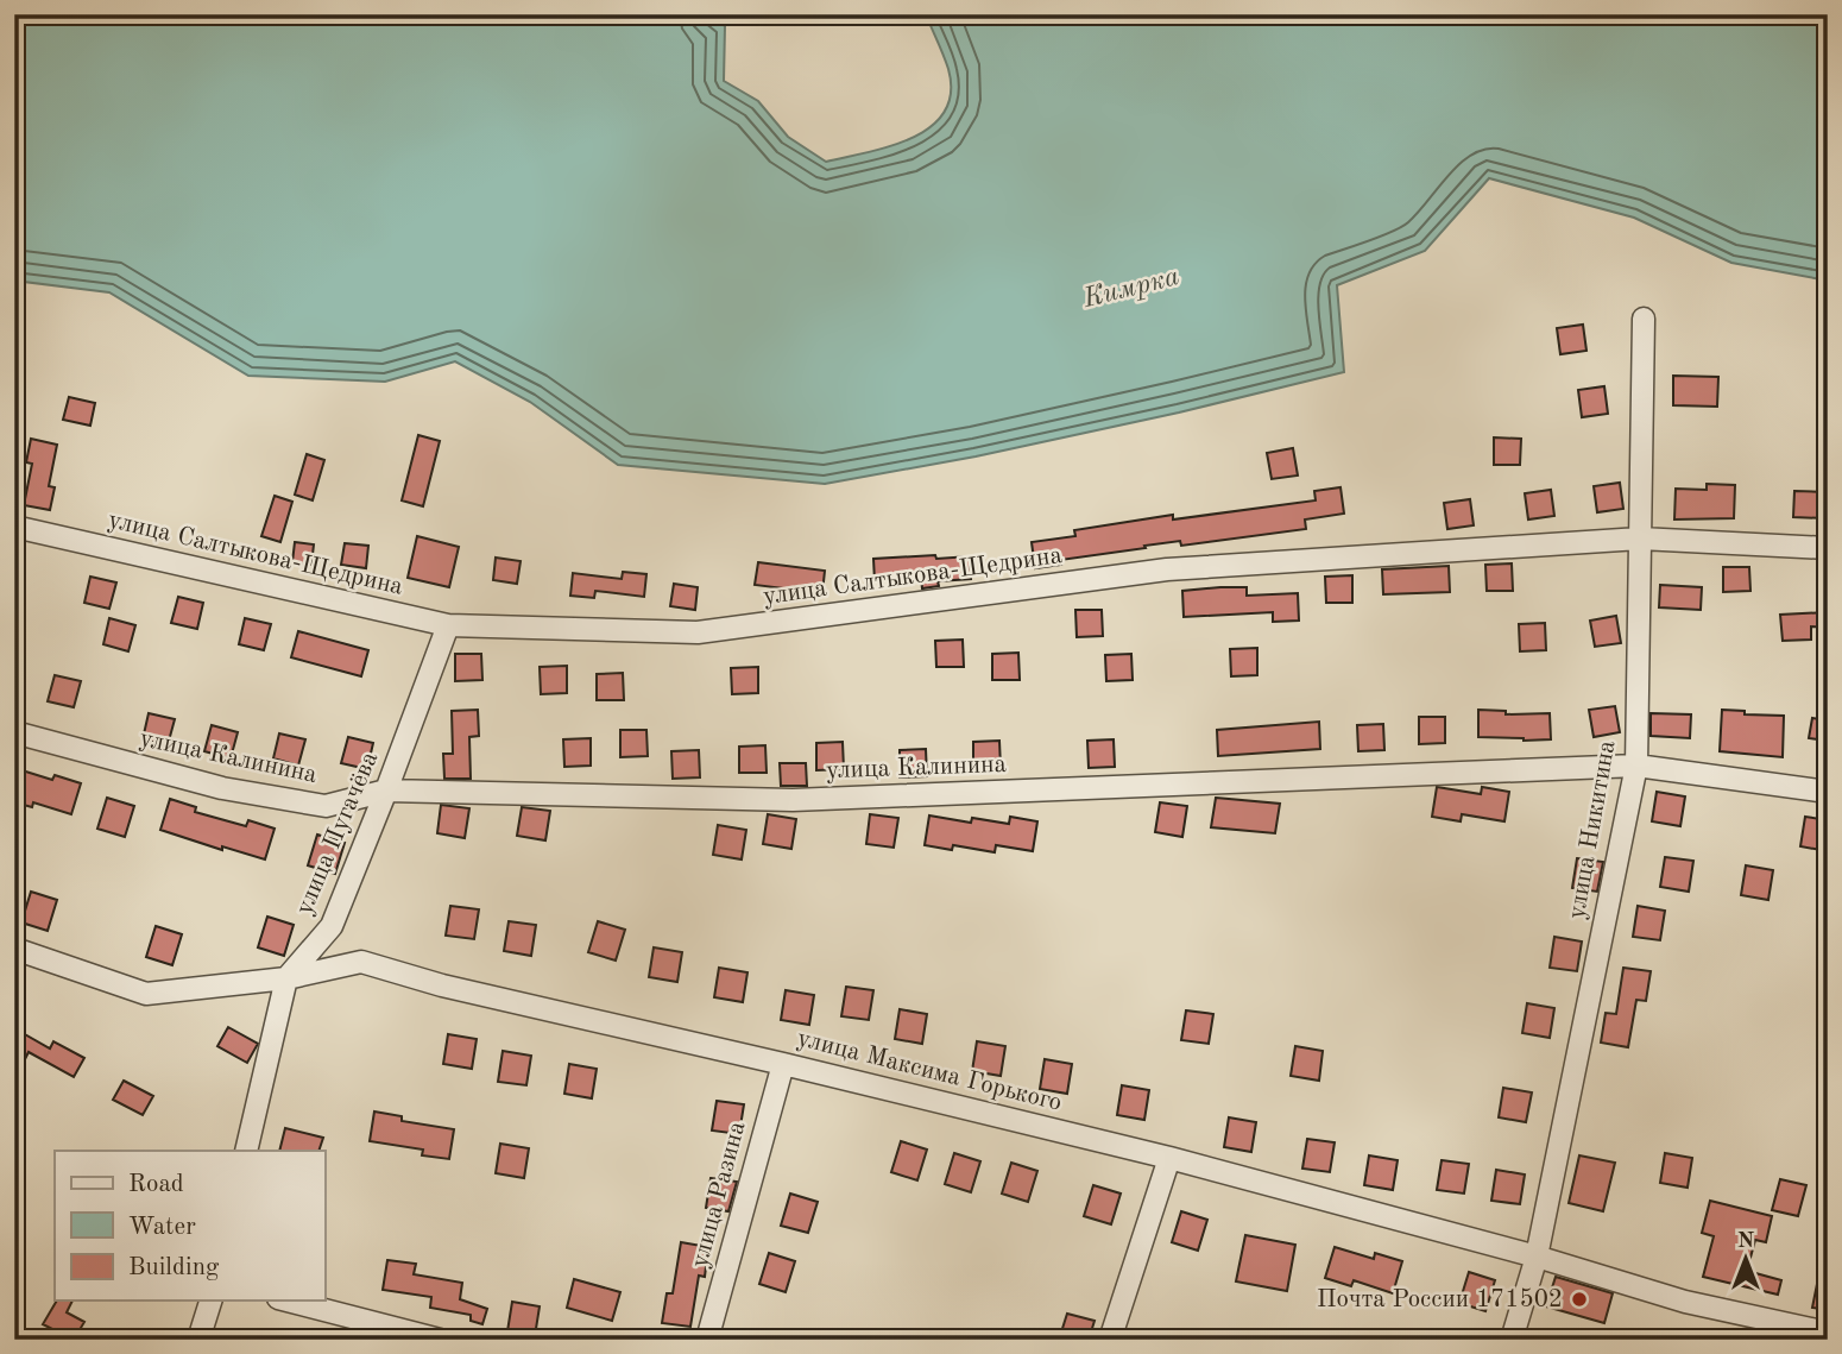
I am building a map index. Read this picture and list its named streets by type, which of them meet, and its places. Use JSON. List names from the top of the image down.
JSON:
{
  "streets": {
    "street": [
      "улица Салтыкова-Щедрина",
      "улица Калинина",
      "улица Никитина",
      "улица Пугачёва",
      "улица Максима Горького",
      "улица Разина"
    ]
  },
  "crossings": [
    ["улица Салтыкова-Щедрина", "улица Никитина"],
    ["улица Салтыкова-Щедрина", "улица Пугачёва"],
    ["улица Калинина", "улица Никитина"],
    ["улица Калинина", "улица Пугачёва"],
    ["улица Никитина", "улица Максима Горького"],
    ["улица Пугачёва", "улица Максима Горького"],
    ["улица Максима Горького", "улица Разина"]
  ],
  "water": ["Кимрка"],
  "places": ["Почта России 171502"],
  "legend": ["Road", "Water", "Building"],
  "north": "top"
}
